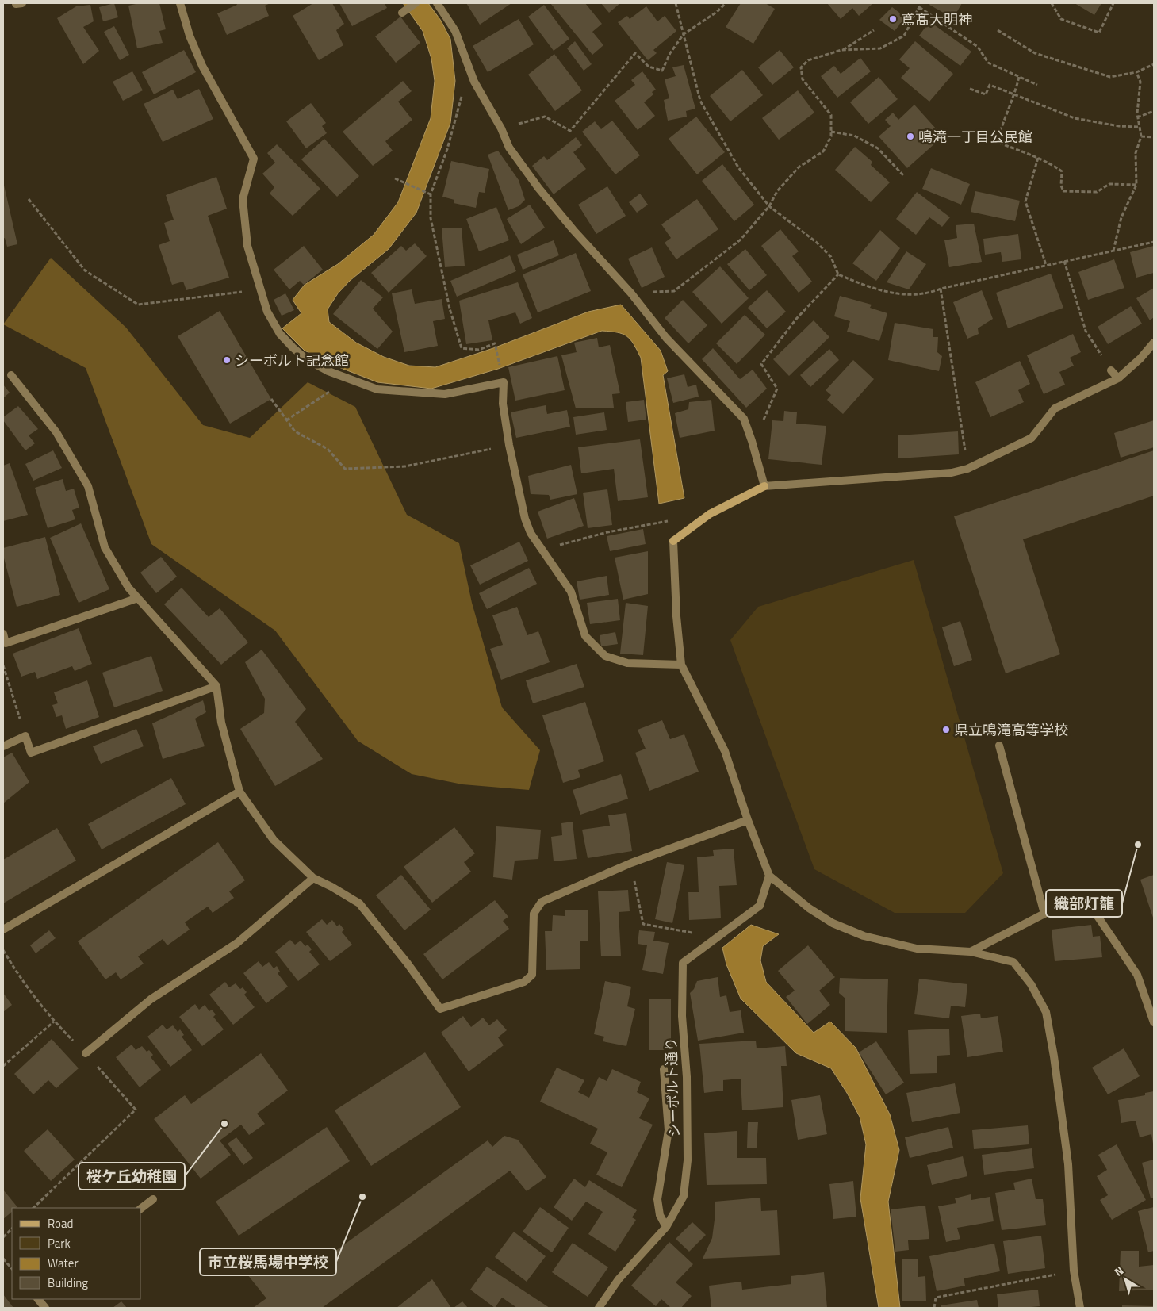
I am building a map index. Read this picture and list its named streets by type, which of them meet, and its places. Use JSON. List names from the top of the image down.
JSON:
{
  "streets": {
    "street": ["シーボルト通り"]
  },
  "places": [
    "鳶髙大明神",
    "鳴滝一丁目公民館",
    "シーボルト記念館",
    "県立鳴滝高等学校",
    "織部灯籠",
    "桜ケ丘幼稚園",
    "市立桜馬場中学校"
  ],
  "legend": [
    "Road",
    "Park",
    "Water",
    "Building"
  ],
  "north": "top left"
}
